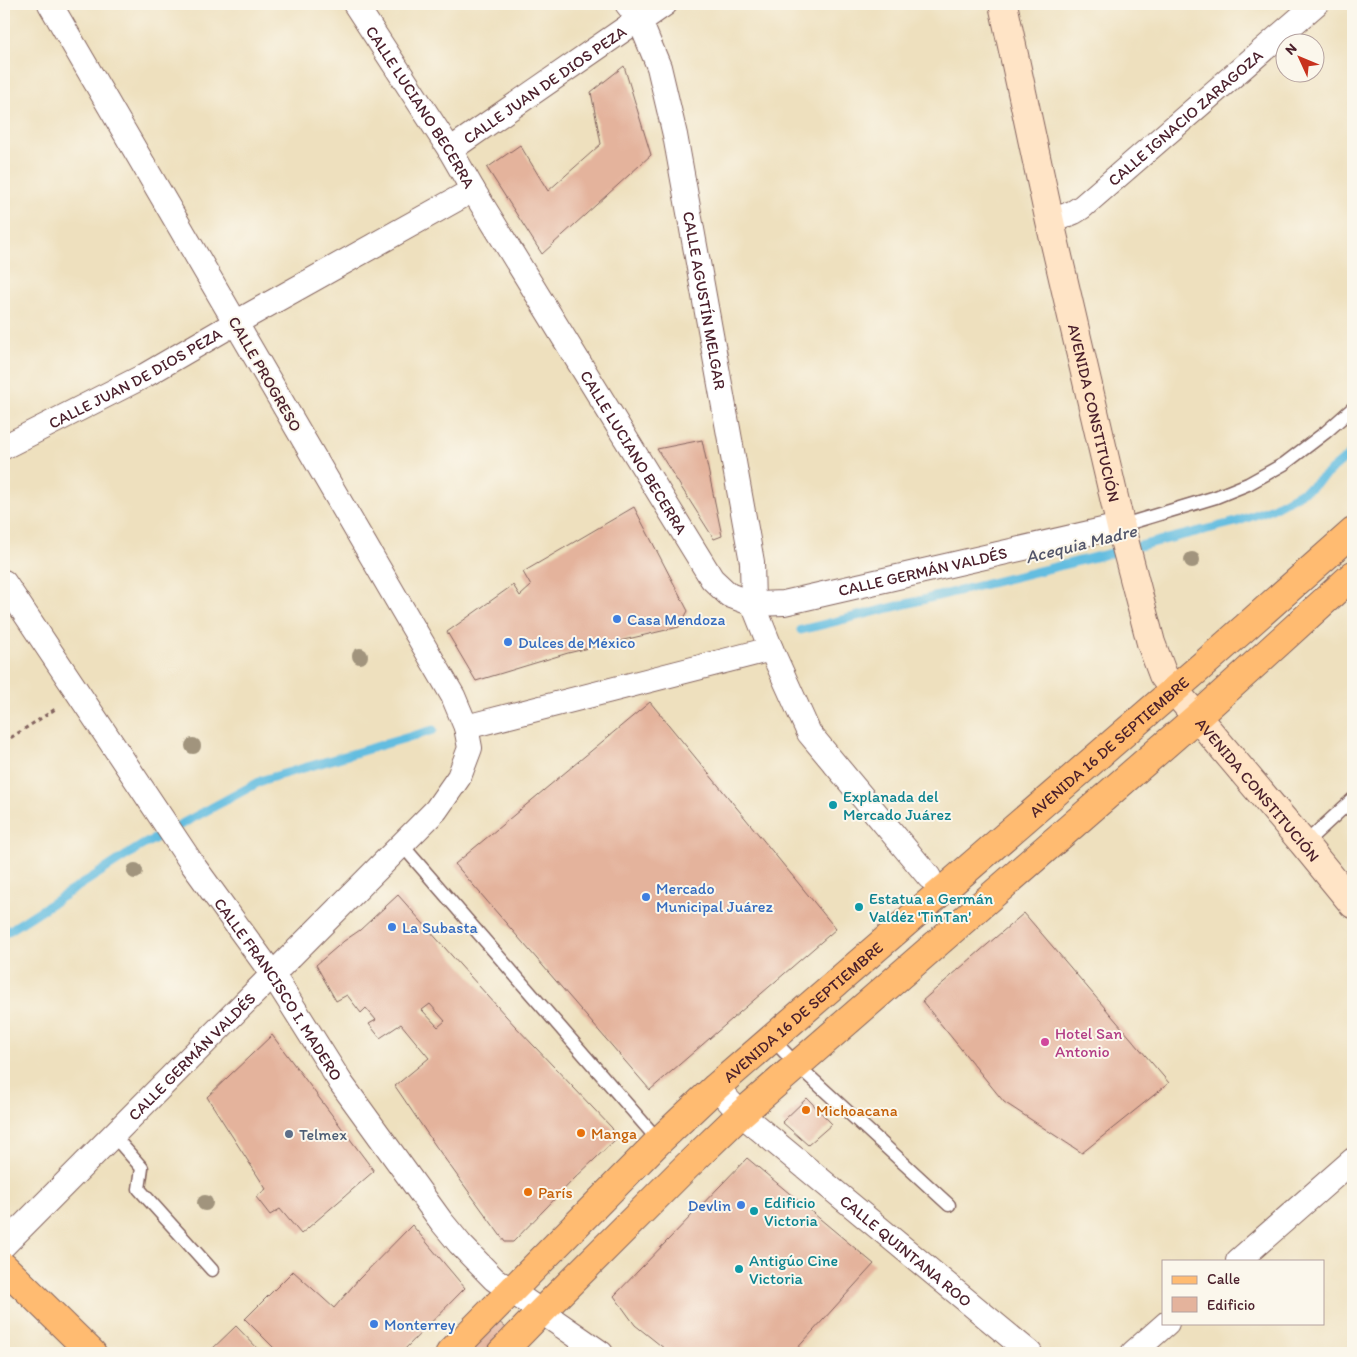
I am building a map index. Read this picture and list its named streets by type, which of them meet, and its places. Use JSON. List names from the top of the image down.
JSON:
{
  "streets": {
    "main road": ["AVENIDA 16 DE SEPTIEMBRE"],
    "street": [
      "CALLE JUAN DE DIOS PEZA",
      "CALLE LUCIANO BECERRA",
      "CALLE IGNACIO ZARAGOZA",
      "CALLE AGUSTÍN MELGAR",
      "CALLE PROGRESO",
      "AVENIDA CONSTITUCIÓN",
      "CALLE GERMÁN VALDÉS",
      "CALLE FRANCISCO I. MADERO",
      "CALLE QUINTANA ROO"
    ]
  },
  "crossings": [
    ["CALLE JUAN DE DIOS PEZA", "CALLE LUCIANO BECERRA"],
    ["CALLE JUAN DE DIOS PEZA", "CALLE AGUSTÍN MELGAR"],
    ["CALLE JUAN DE DIOS PEZA", "CALLE PROGRESO"],
    ["CALLE LUCIANO BECERRA", "CALLE AGUSTÍN MELGAR"],
    ["CALLE LUCIANO BECERRA", "CALLE GERMÁN VALDÉS"],
    ["CALLE IGNACIO ZARAGOZA", "AVENIDA CONSTITUCIÓN"],
    ["CALLE AGUSTÍN MELGAR", "CALLE GERMÁN VALDÉS"],
    ["CALLE PROGRESO", "CALLE GERMÁN VALDÉS"],
    ["AVENIDA CONSTITUCIÓN", "CALLE GERMÁN VALDÉS"],
    ["AVENIDA CONSTITUCIÓN", "AVENIDA 16 DE SEPTIEMBRE"],
    ["CALLE GERMÁN VALDÉS", "CALLE FRANCISCO I. MADERO"],
    ["AVENIDA 16 DE SEPTIEMBRE", "CALLE FRANCISCO I. MADERO"],
    ["AVENIDA 16 DE SEPTIEMBRE", "CALLE QUINTANA ROO"]
  ],
  "water": ["Acequia Madre"],
  "places": [
    "Casa Mendoza",
    "Dulces de México",
    "Explanada del Mercado Juárez",
    "Mercado Municipal Juárez",
    "Estatua a Germán Valdéz 'TinTan'",
    "La Subasta",
    "Hotel San Antonio",
    "Michoacana",
    "Manga",
    "Telmex",
    "París",
    "Devlin",
    "Edificio Victoria",
    "Antigúo Cine Victoria",
    "Monterrey"
  ],
  "legend": ["Calle", "Edificio"],
  "north": "top left"
}
